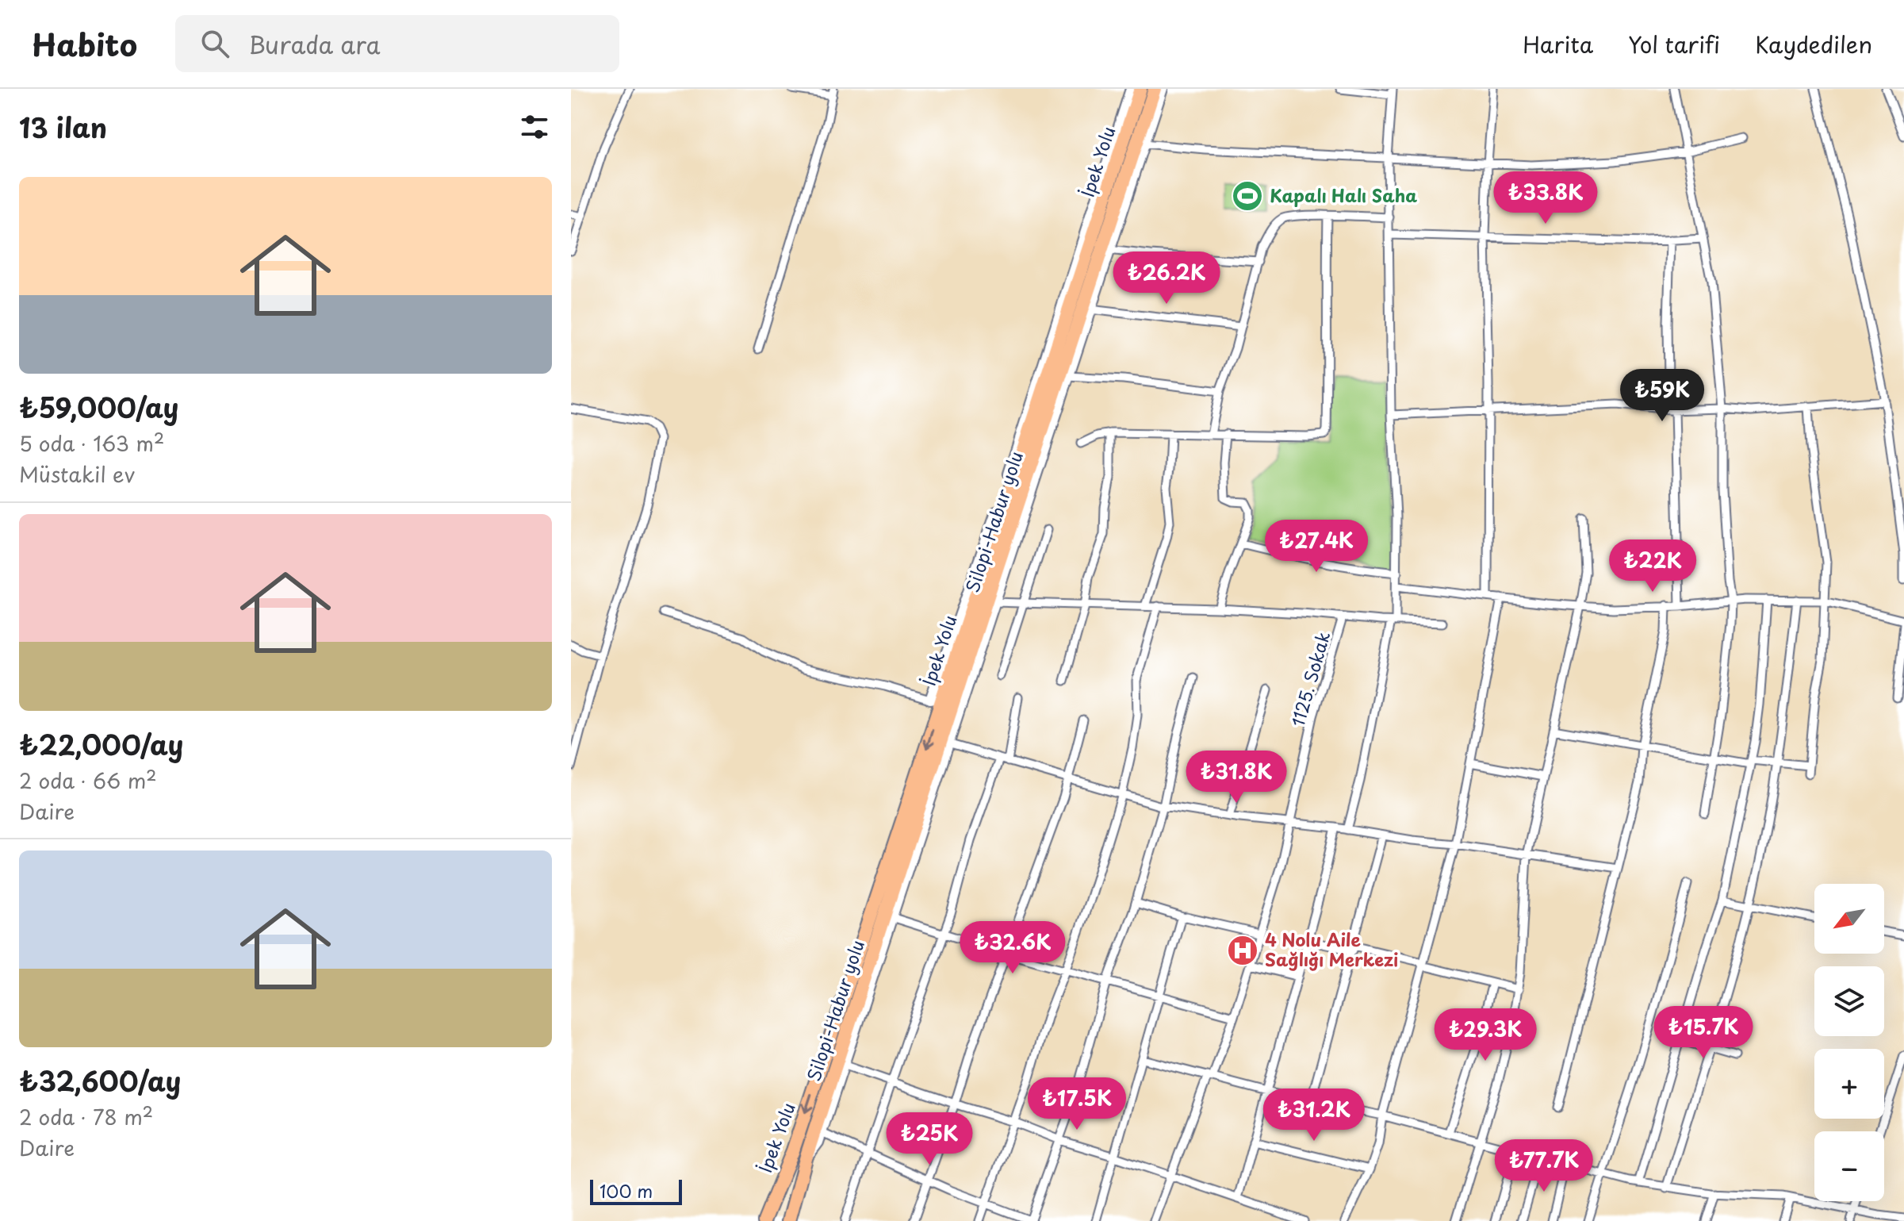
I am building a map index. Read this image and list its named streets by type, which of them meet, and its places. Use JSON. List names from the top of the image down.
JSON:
{
  "streets": {
    "highway": ["İpek Yolu", "Silopi-Habur yolu"],
    "street": ["1125. Sokak"]
  },
  "crossings": [
    ["İpek Yolu", "Silopi-Habur yolu"]
  ],
  "one_way": ["İpek Yolu"],
  "places": {
    "sports": ["Kapalı Halı Saha"],
    "hospital": ["4 Nolu Aile Sağlığı Merkezi"]
  },
  "scale_bar": "100 m",
  "north": "bottom left",
  "page": {
    "header": "Habito",
    "search": "Burada ara",
    "nav": ["Harita", "Yol tarifi", "Kaydedilen"],
    "heading": "13 ilan",
    "list": [
      {
        "name": "₺59,000/ay",
        "note": "5 oda · 163 m² · Müstakil ev"
      },
      {
        "name": "₺22,000/ay",
        "note": "2 oda · 66 m² · Daire"
      },
      {
        "name": "₺32,600/ay",
        "note": "2 oda · 78 m² · Daire"
      }
    ],
    "price": [
      "₺33.8K",
      "₺26.2K",
      "₺59K",
      "₺27.4K",
      "₺22K",
      "₺31.8K",
      "₺32.6K",
      "₺15.7K",
      "₺29.3K",
      "₺17.5K",
      "₺31.2K",
      "₺25K",
      "₺77.7K"
    ],
    "map_buttons": ["+", "−"],
    "scale": "100 m"
  }
}
